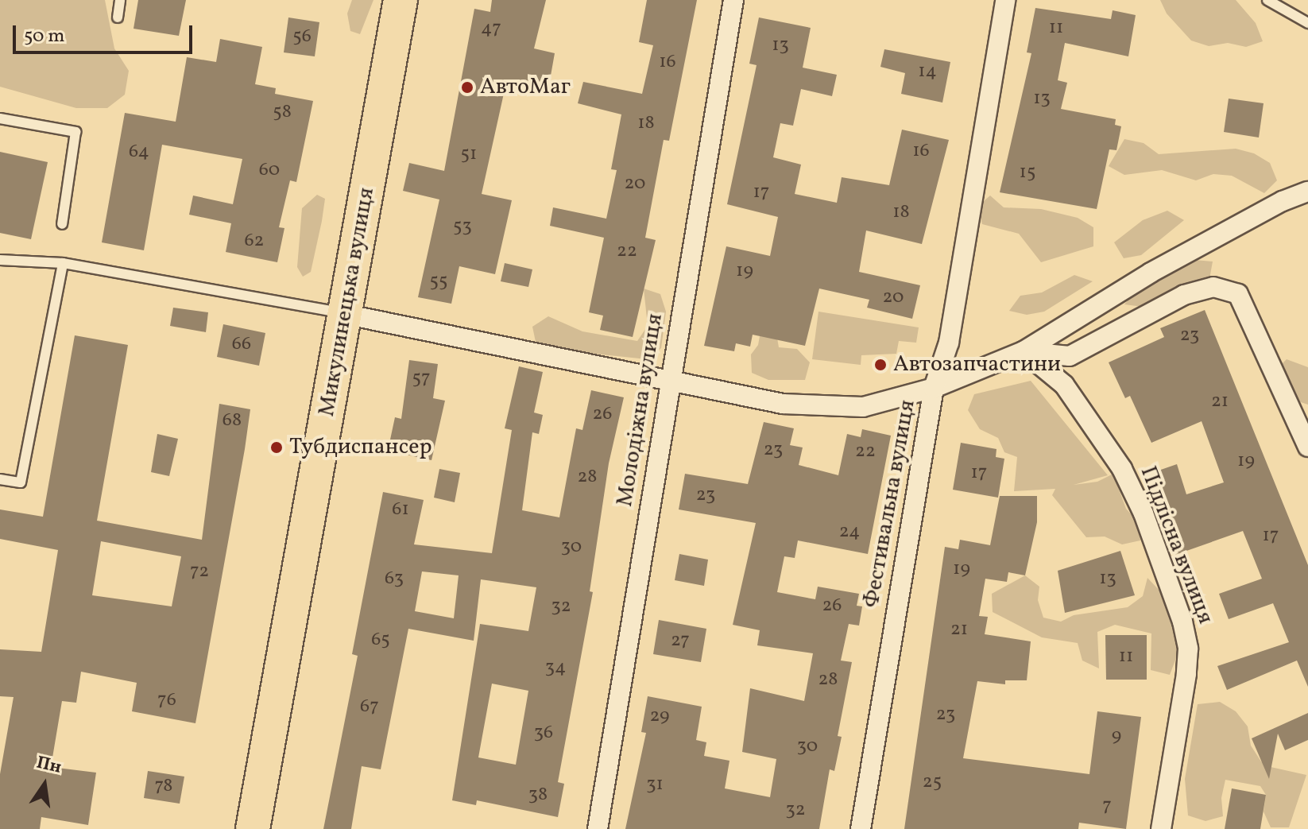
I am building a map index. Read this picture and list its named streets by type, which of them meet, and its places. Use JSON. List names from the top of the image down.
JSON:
{
  "streets": {
    "highway": ["Микулинецька вулиця"],
    "street": ["Молодіжна вулиця", "Фестивальна вулиця", "Підлісна вулиця"]
  },
  "places": ["АвтоМаг", "Автозапчастини", "Тубдиспансер"],
  "house_numbers": [
    "11",
    "47",
    "56",
    "13",
    "16",
    "14",
    "13",
    "58",
    "18",
    "16",
    "64",
    "51",
    "60",
    "15",
    "20",
    "17",
    "18",
    "53",
    "62",
    "22",
    "19",
    "55",
    "20",
    "23",
    "66",
    "57",
    "21",
    "26",
    "68",
    "23",
    "22",
    "19",
    "17",
    "28",
    "23",
    "61",
    "24",
    "17",
    "30",
    "19",
    "72",
    "63",
    "13",
    "26",
    "32",
    "21",
    "65",
    "27",
    "11",
    "34",
    "28",
    "76",
    "67",
    "23",
    "29",
    "36",
    "9",
    "30",
    "25",
    "31",
    "78",
    "38",
    "7",
    "32"
  ],
  "scale_bar": "50 m",
  "north": "top"
}
